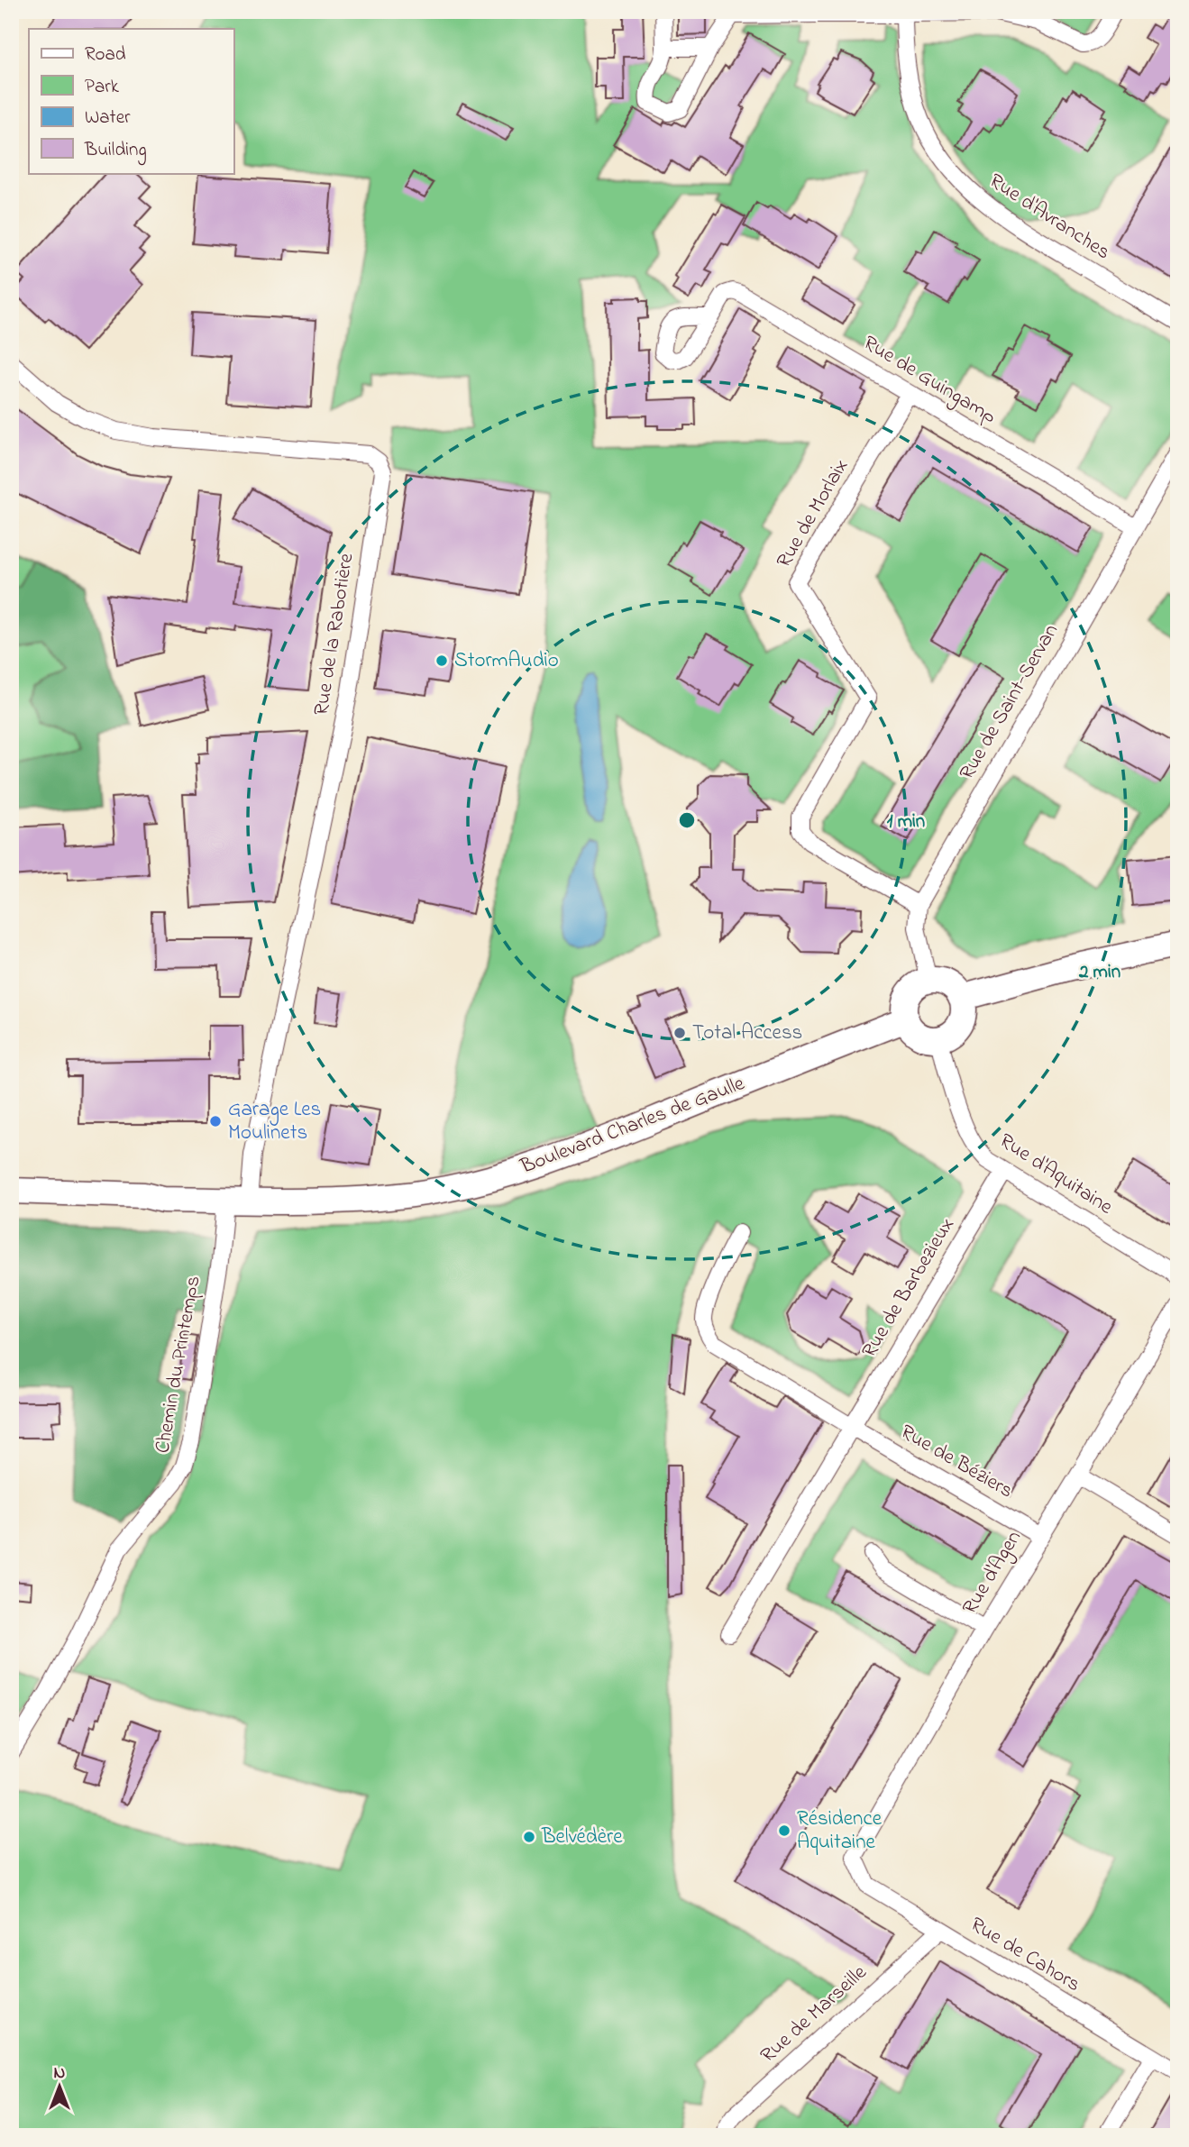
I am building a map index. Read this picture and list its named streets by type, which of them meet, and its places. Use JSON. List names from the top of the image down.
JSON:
{
  "streets": {
    "main road": ["Boulevard Charles de Gaulle"],
    "street": [
      "Rue d'Avranches",
      "Rue de Guingamp",
      "Rue de Morlaix",
      "Rue de la Rabotière",
      "Rue de Saint-Servan",
      "Rue d'Aquitaine",
      "Rue de Barbezieux",
      "Chemin du Printemps",
      "Rue de Béziers",
      "Rue d'Agen",
      "Rue de Cahors",
      "Rue de Marseille"
    ]
  },
  "crossings": [
    ["Rue de Guingamp", "Rue de Morlaix"],
    ["Rue de Guingamp", "Rue de Saint-Servan"],
    ["Rue de Morlaix", "Rue de Saint-Servan"],
    ["Rue de la Rabotière", "Boulevard Charles de Gaulle"],
    ["Rue de la Rabotière", "Chemin du Printemps"],
    ["Boulevard Charles de Gaulle", "Rue d'Aquitaine"],
    ["Boulevard Charles de Gaulle", "Chemin du Printemps"],
    ["Rue d'Aquitaine", "Rue de Barbezieux"],
    ["Rue de Barbezieux", "Rue de Béziers"],
    ["Rue de Béziers", "Rue d'Agen"],
    ["Rue d'Agen", "Rue de Cahors"],
    ["Rue de Cahors", "Rue de Marseille"]
  ],
  "places": [
    "StormAudio",
    "Total Access",
    "Garage Les Moulinets",
    "Résidence Aquitaine",
    "Belvédère"
  ],
  "legend": [
    "Road",
    "Park",
    "Water",
    "Building"
  ],
  "north": "top",
  "rings": ["1 min", "2 min"]
}
